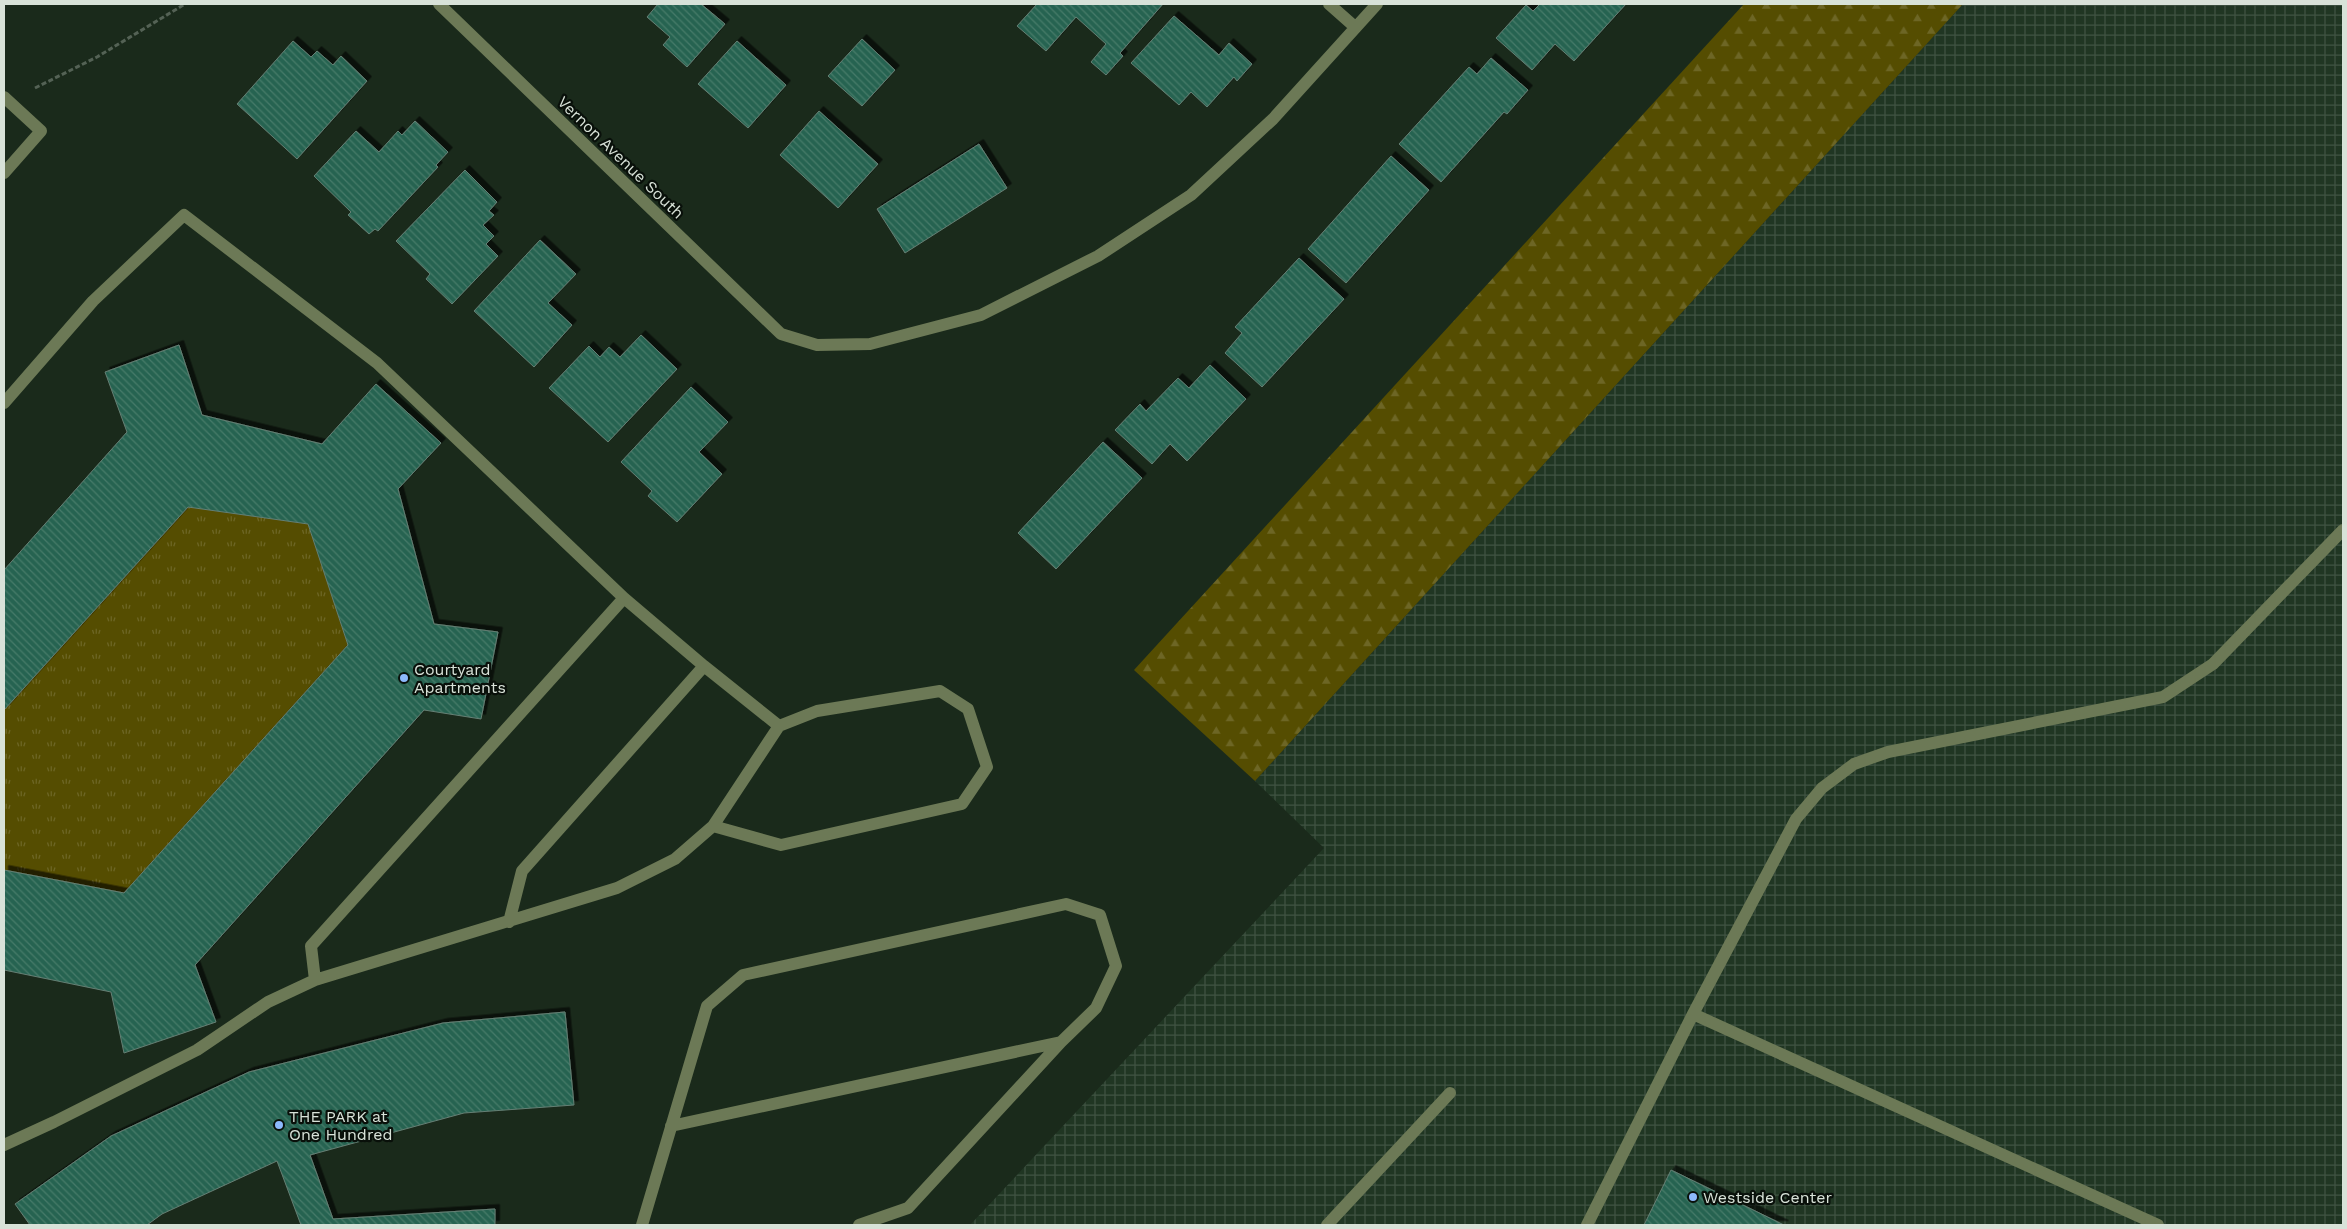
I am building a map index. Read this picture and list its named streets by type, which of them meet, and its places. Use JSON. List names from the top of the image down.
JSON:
{
  "streets": {
    "street": ["Vernon Avenue South"]
  },
  "places": ["Courtyard Apartments", "THE PARK at One Hundred", "Westside Center"]
}
